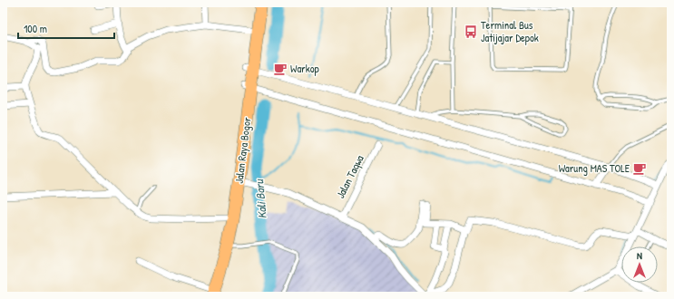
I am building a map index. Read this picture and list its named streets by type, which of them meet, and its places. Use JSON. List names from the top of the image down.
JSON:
{
  "streets": {
    "highway": ["Jalan Raya Bogor"],
    "street": ["Jalan Taqwa"]
  },
  "water": ["Kali Baru"],
  "places": {
    "bus stop": ["Terminal Bus Jatijajar Depok"],
    "cafe": ["Warkop", "Warung MAS TOLE"]
  },
  "scale_bar": "100 m",
  "north": "top"
}
